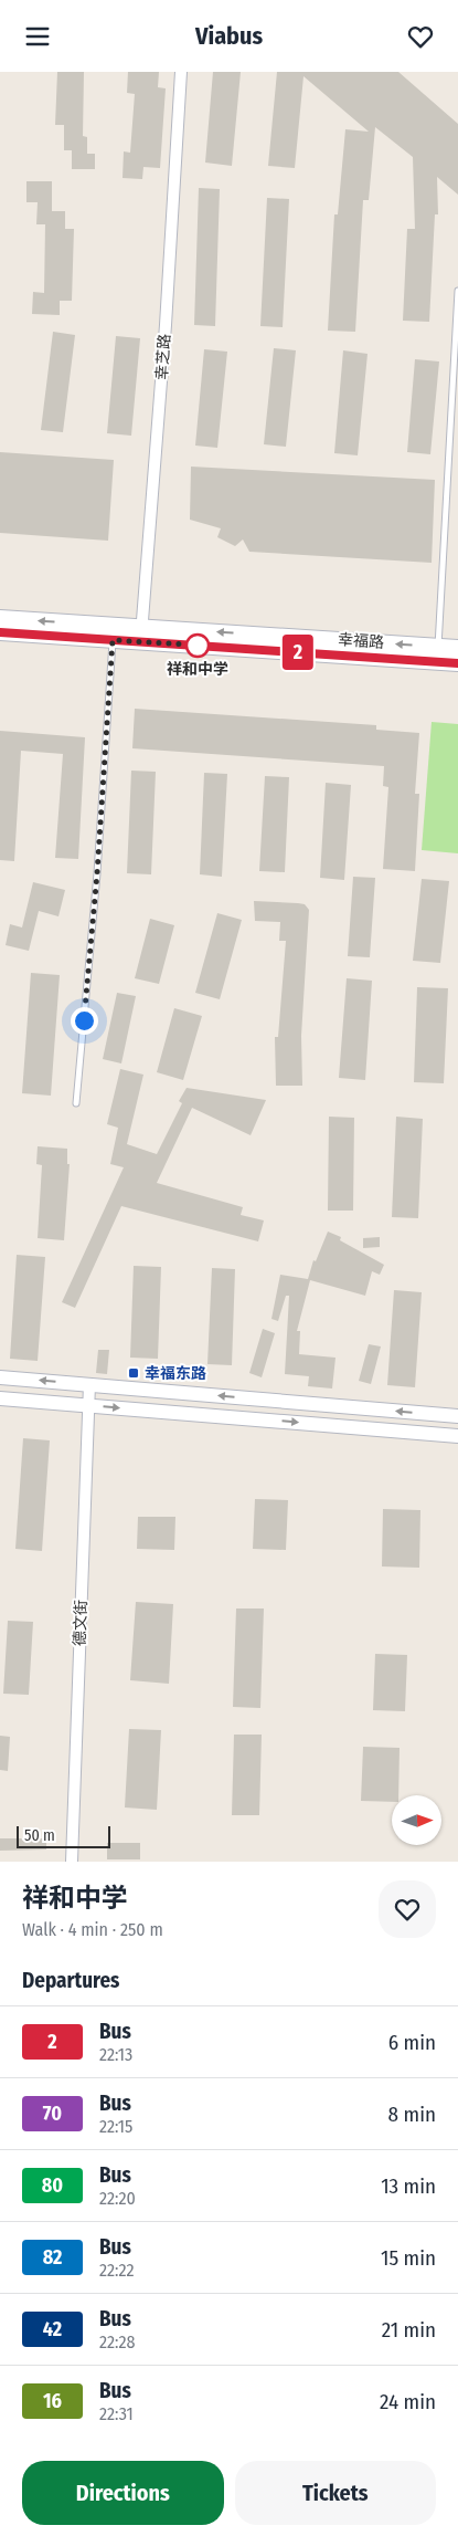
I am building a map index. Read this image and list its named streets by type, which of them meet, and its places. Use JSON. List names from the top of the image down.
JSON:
{
  "streets": {
    "main road": ["幸福路"],
    "street": ["幸芝路", "德文街"]
  },
  "crossings": [
    ["幸芝路", "幸福路"]
  ],
  "places": {
    "other": ["祥和中学"],
    "transit": ["幸福东路"]
  },
  "lines": ["bus line 2"],
  "scale_bar": "50 m",
  "north": "right",
  "page": {
    "header": "Viabus",
    "on_map": "2",
    "scale": "50 m",
    "heading": [
      ["祥和中学", "Walk · 4 min · 250 m"],
      "Departures"
    ],
    "list": [
      {
        "mark": "2",
        "name": "Bus",
        "note": "22:13",
        "value": "6 min"
      },
      {
        "mark": "70",
        "name": "Bus",
        "note": "22:15",
        "value": "8 min"
      },
      {
        "mark": "80",
        "name": "Bus",
        "note": "22:20",
        "value": "13 min"
      },
      {
        "mark": "82",
        "name": "Bus",
        "note": "22:22",
        "value": "15 min"
      },
      {
        "mark": "42",
        "name": "Bus",
        "note": "22:28",
        "value": "21 min"
      },
      {
        "mark": "16",
        "name": "Bus",
        "note": "22:31",
        "value": "24 min"
      }
    ],
    "buttons": ["Directions", "Tickets"]
  }
}
